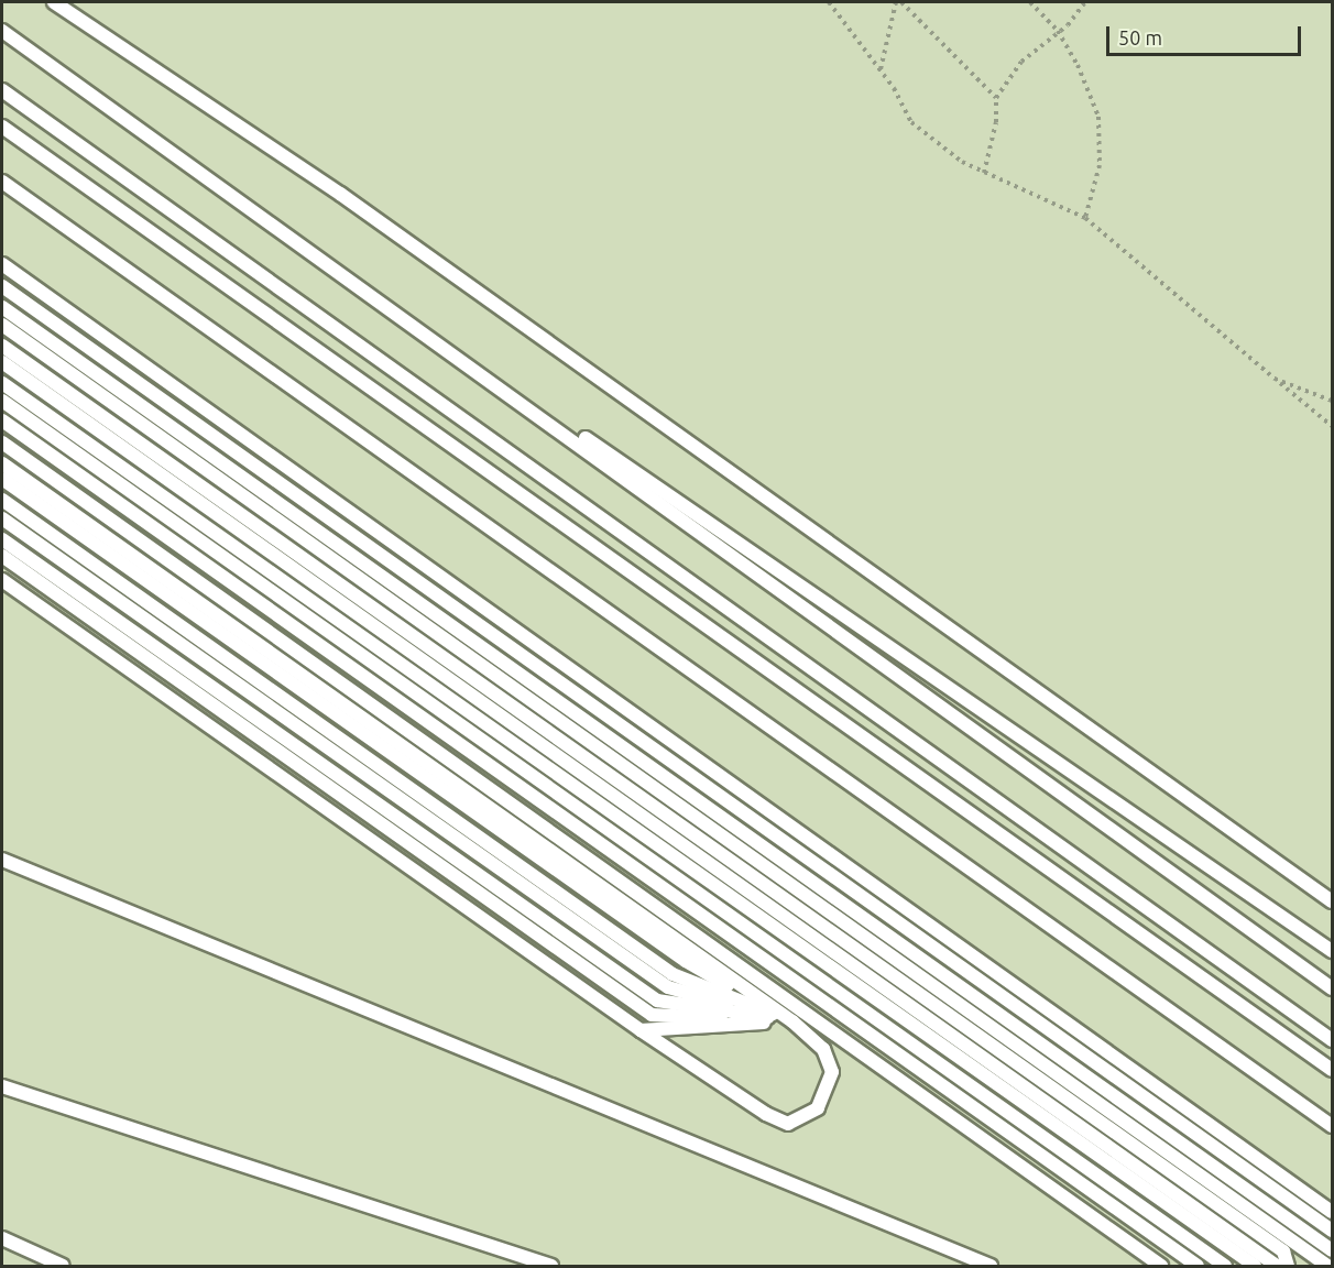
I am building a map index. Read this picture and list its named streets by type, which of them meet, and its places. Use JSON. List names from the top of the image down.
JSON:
{
  "scale_bar": "50 m"
}
